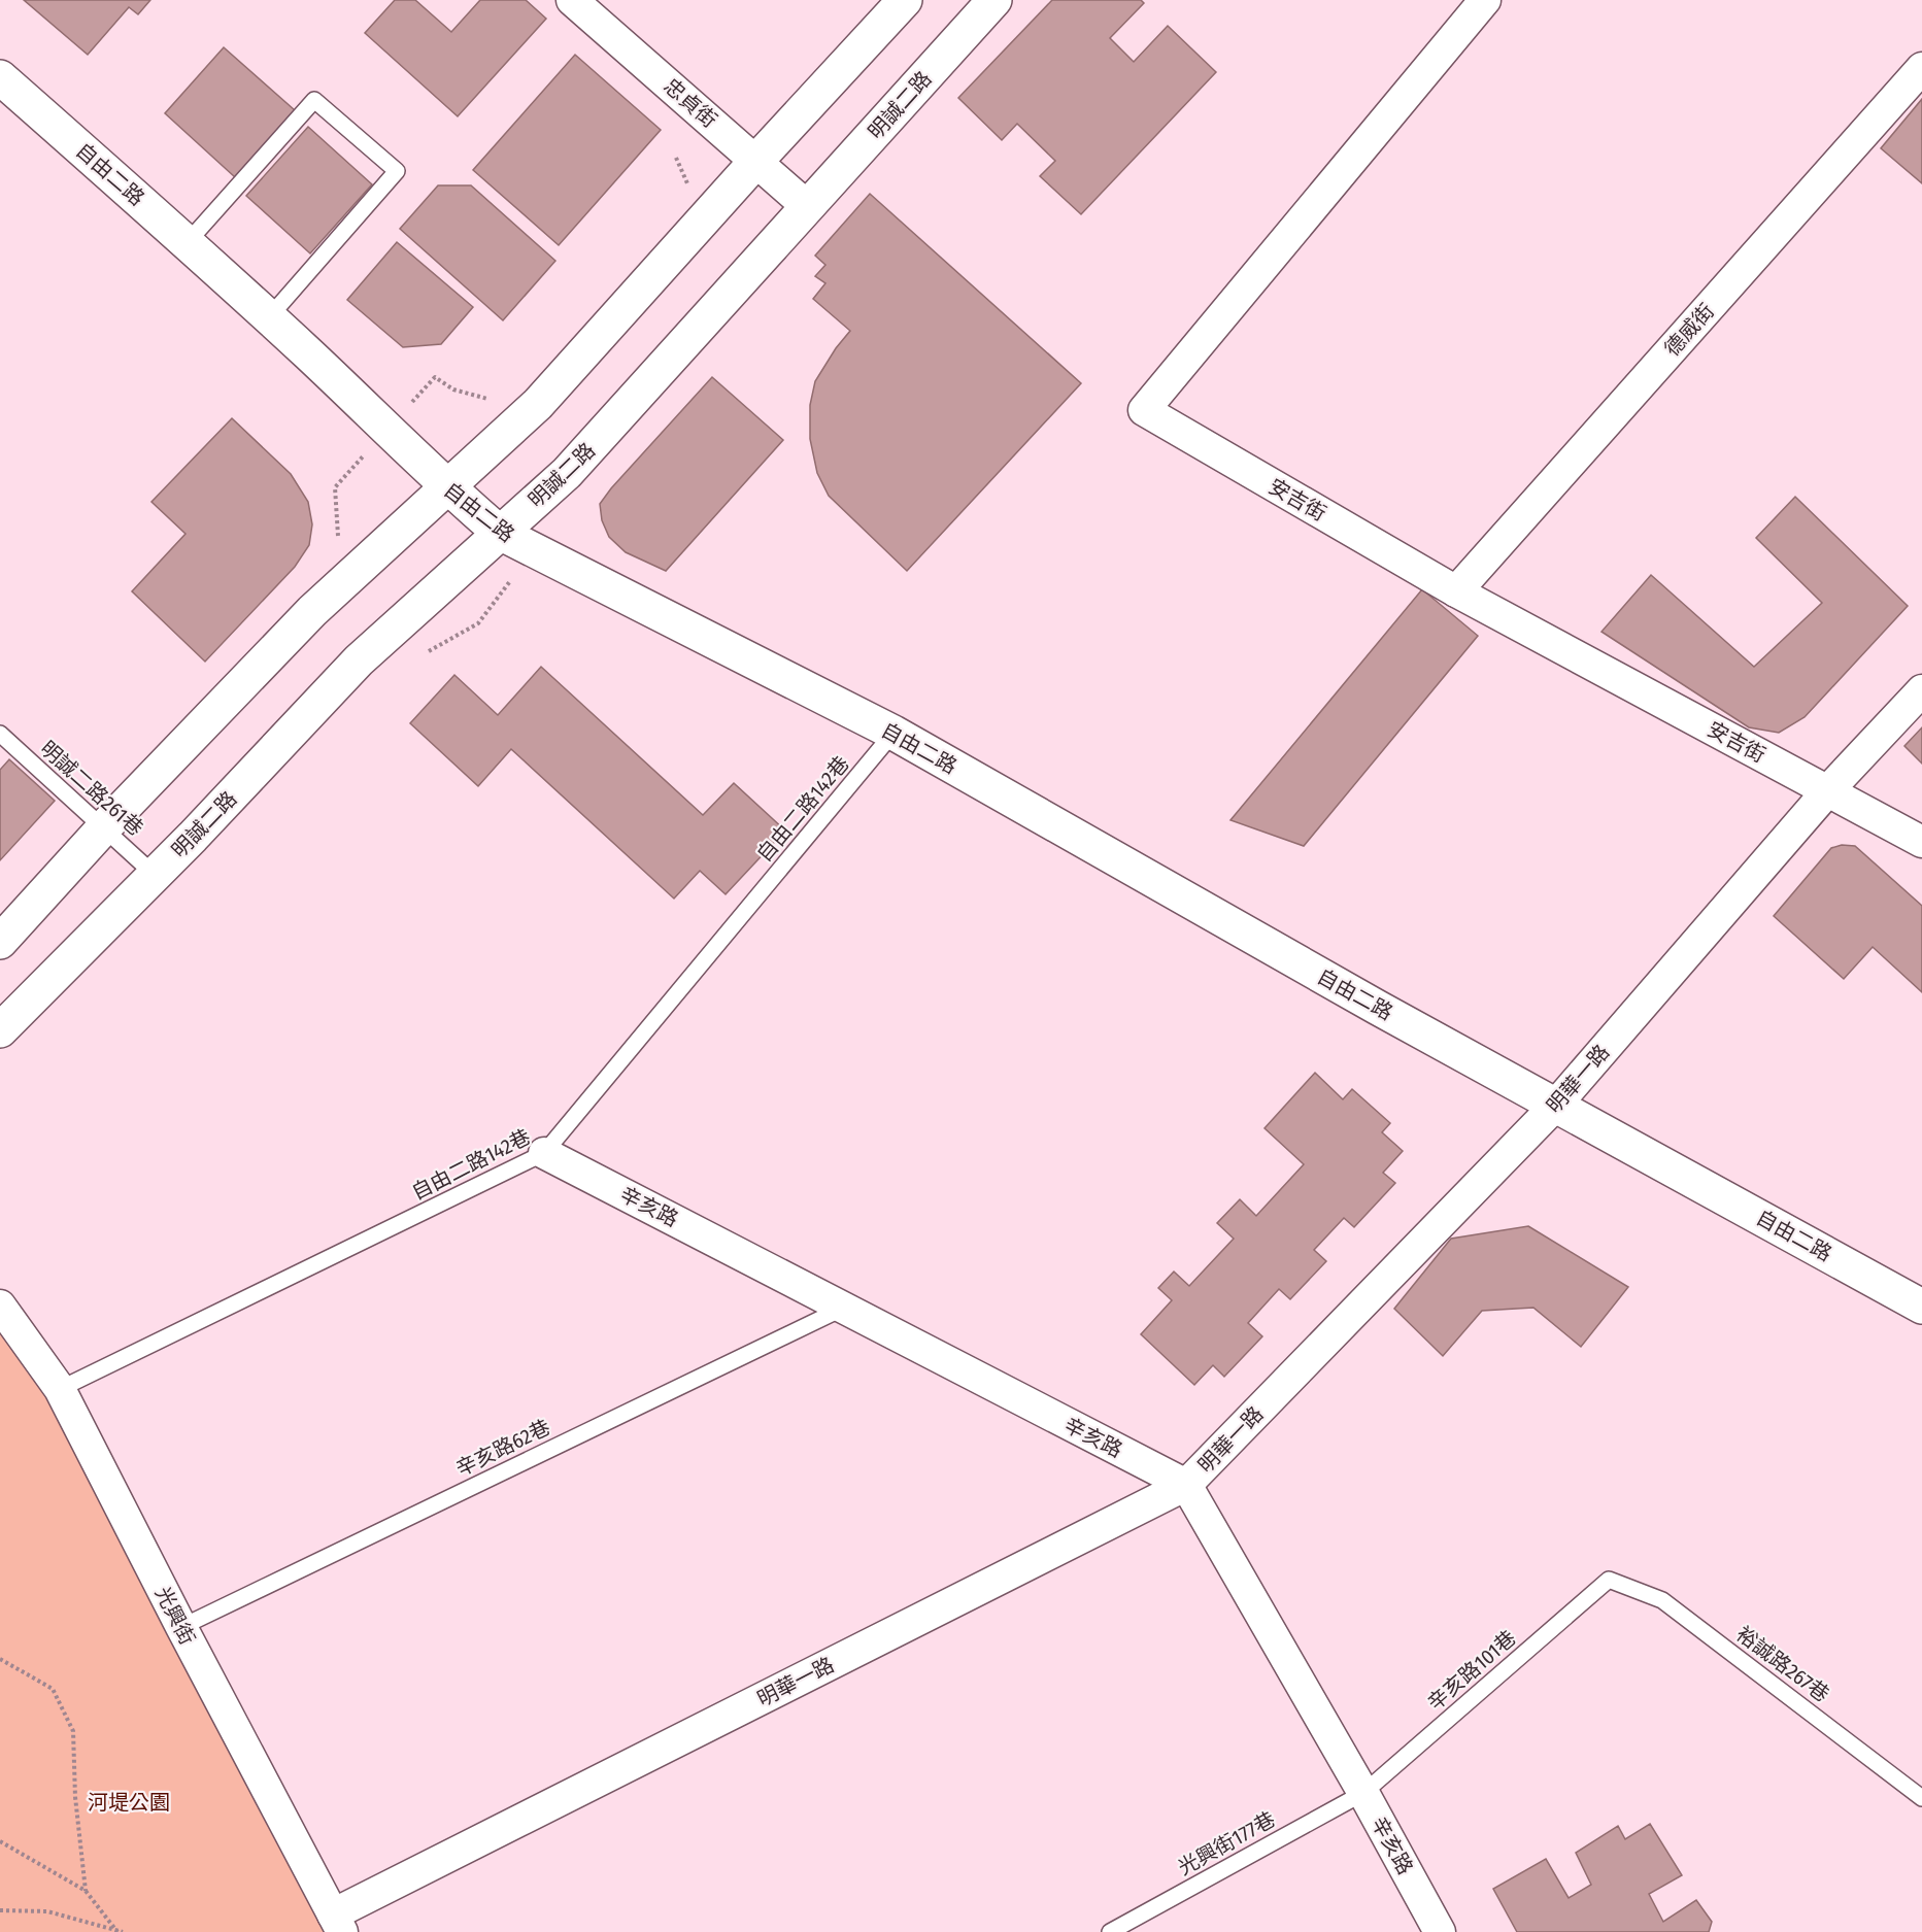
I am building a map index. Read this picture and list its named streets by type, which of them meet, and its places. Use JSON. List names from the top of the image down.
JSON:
{
  "streets": {
    "street": [
      "忠貞街",
      "明誠二路",
      "自由二路",
      "德威街",
      "安吉街",
      "明華一路",
      "辛亥路",
      "光興街"
    ],
    "lane": [
      "明誠二路261巷",
      "自由二路142巷",
      "辛亥路62巷",
      "裕誠路267巷",
      "辛亥路101巷",
      "光興街177巷"
    ]
  },
  "crossings": [
    ["忠貞街", "明誠二路"],
    ["明誠二路", "自由二路"],
    ["明誠二路", "明誠二路261巷"],
    ["自由二路", "自由二路142巷"],
    ["自由二路", "明華一路"],
    ["德威街", "安吉街"],
    ["安吉街", "明華一路"],
    ["自由二路142巷", "辛亥路"],
    ["自由二路142巷", "光興街"],
    ["明華一路", "辛亥路"],
    ["明華一路", "光興街"],
    ["辛亥路", "辛亥路62巷"],
    ["辛亥路", "辛亥路101巷"],
    ["辛亥路", "光興街177巷"],
    ["辛亥路62巷", "光興街"],
    ["裕誠路267巷", "辛亥路101巷"],
    ["辛亥路101巷", "光興街177巷"]
  ],
  "parks": ["河堤公園"]
}
